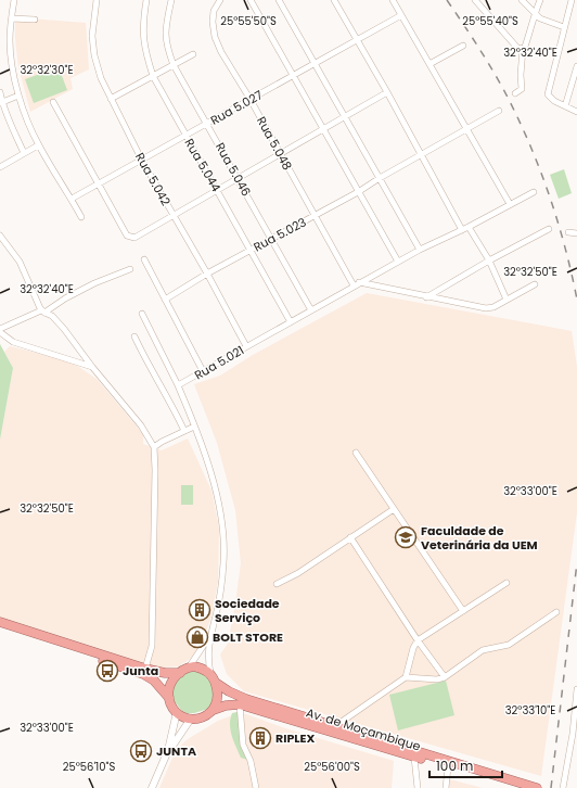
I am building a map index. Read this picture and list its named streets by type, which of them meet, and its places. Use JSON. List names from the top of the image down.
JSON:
{
  "streets": {
    "highway": ["Av. de Moçambique"],
    "street": [
      "Rua 5.027",
      "Rua 5.048",
      "Rua 5.044",
      "Rua 5.046",
      "Rua 5.042",
      "Rua 5.023",
      "Rua 5.021"
    ]
  },
  "crossings": [
    ["Rua 5.027", "Rua 5.048"],
    ["Rua 5.027", "Rua 5.044"],
    ["Rua 5.027", "Rua 5.046"],
    ["Rua 5.027", "Rua 5.042"],
    ["Rua 5.048", "Rua 5.023"],
    ["Rua 5.048", "Rua 5.021"],
    ["Rua 5.044", "Rua 5.023"],
    ["Rua 5.044", "Rua 5.021"],
    ["Rua 5.046", "Rua 5.023"],
    ["Rua 5.046", "Rua 5.021"],
    ["Rua 5.042", "Rua 5.023"],
    ["Rua 5.042", "Rua 5.021"]
  ],
  "places": {
    "school or university": ["Faculdade de Veterinária da UEM"],
    "building": ["Sociedade Serviço", "RIPLEX"],
    "shop": ["BOLT STORE"],
    "bus stop": ["Junta", "JUNTA"]
  },
  "scale_bar": "100 m",
  "coordinates": [
    "25°55'50\"S",
    "25°55'40\"S",
    "32°32'40\"E",
    "32°32'30\"E",
    "32°32'50\"E",
    "32°33'00\"E",
    "32°33'10\"E",
    "25°56'10\"S",
    "25°56'00\"S"
  ]
}
